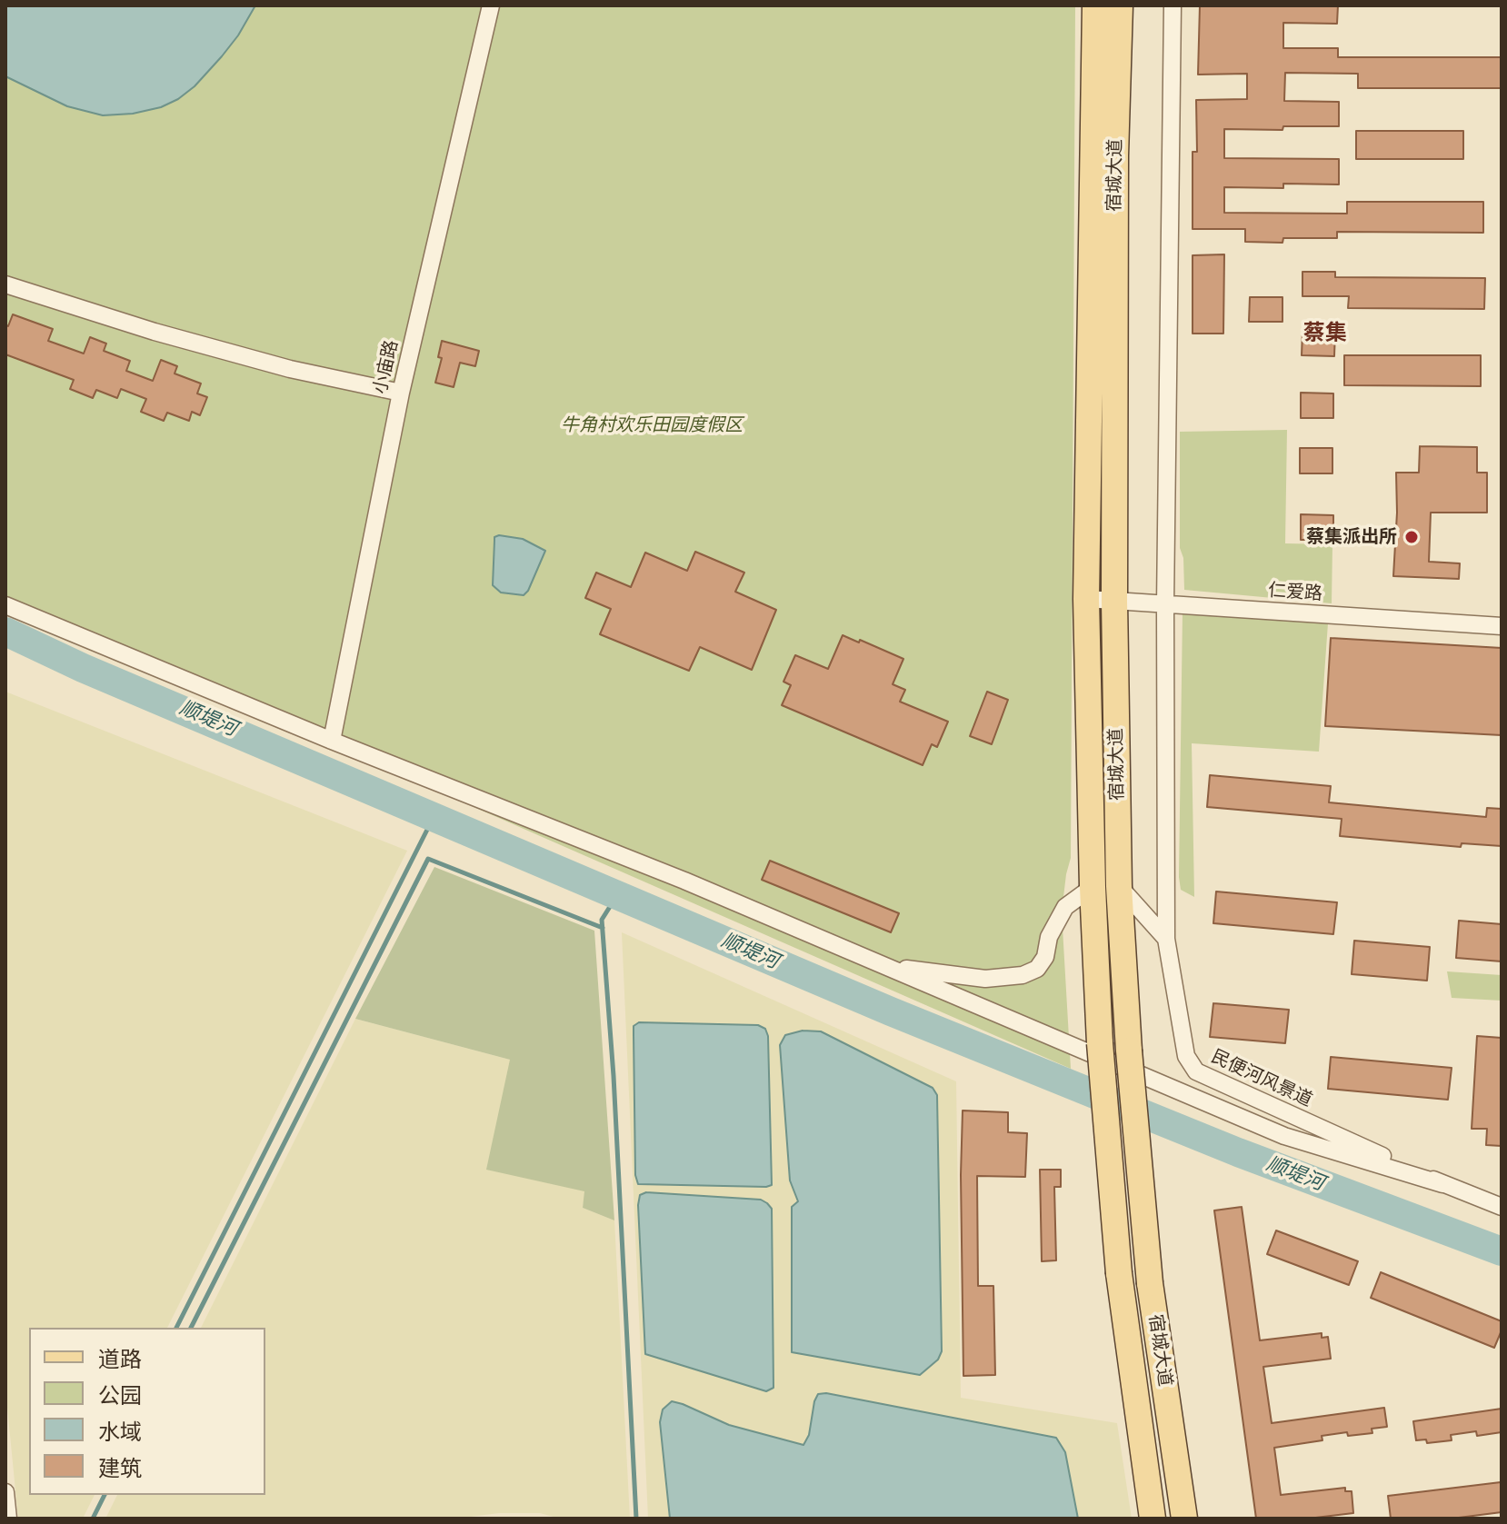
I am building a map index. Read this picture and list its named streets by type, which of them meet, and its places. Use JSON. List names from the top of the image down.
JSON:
{
  "streets": {
    "main road": ["宿城大道"],
    "street": ["小庙路", "仁爱路", "民便河风景道"]
  },
  "crossings": [
    ["宿城大道", "仁爱路"],
    ["仁爱路", "民便河风景道"]
  ],
  "districts": ["蔡集"],
  "water": ["顺堤河"],
  "parks": ["牛角村欢乐田园度假区"],
  "places": ["蔡集派出所"],
  "legend": [
    "道路",
    "公园",
    "水域",
    "建筑"
  ]
}
